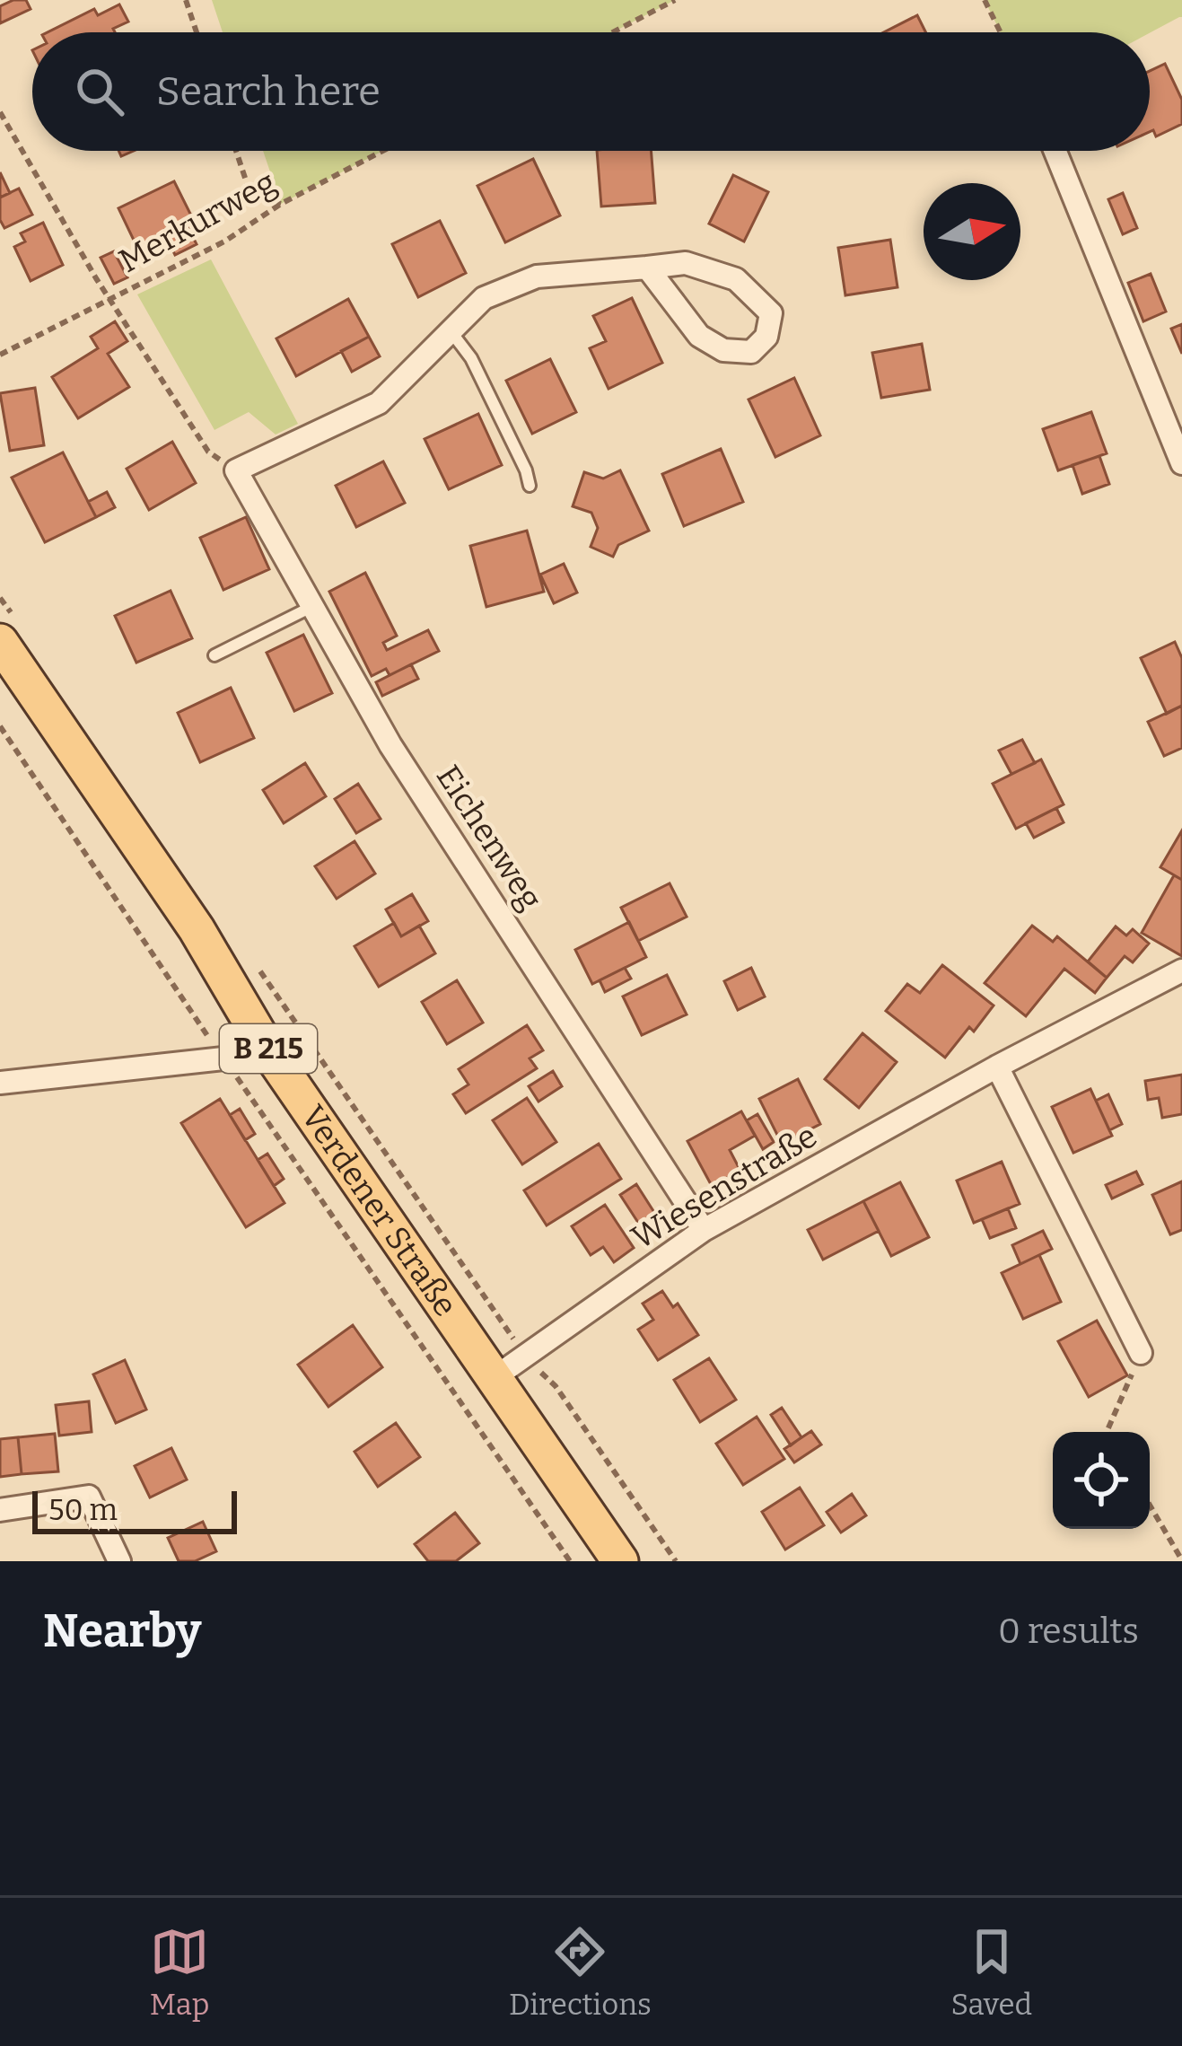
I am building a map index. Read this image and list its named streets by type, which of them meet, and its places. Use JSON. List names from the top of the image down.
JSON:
{
  "streets": {
    "main road": ["B 215", "Verdener Straße"],
    "street": ["Eichenweg", "Wiesenstraße"],
    "path": ["Merkurweg"]
  },
  "crossings": [
    ["Eichenweg", "Wiesenstraße"],
    ["Wiesenstraße", "Verdener Straße"]
  ],
  "scale_bar": "50 m",
  "north": "right",
  "page": {
    "search": "Search here",
    "scale": "50 m",
    "heading": ["Nearby", "0 results"],
    "nav": ["Map", "Directions", "Saved"]
  }
}
